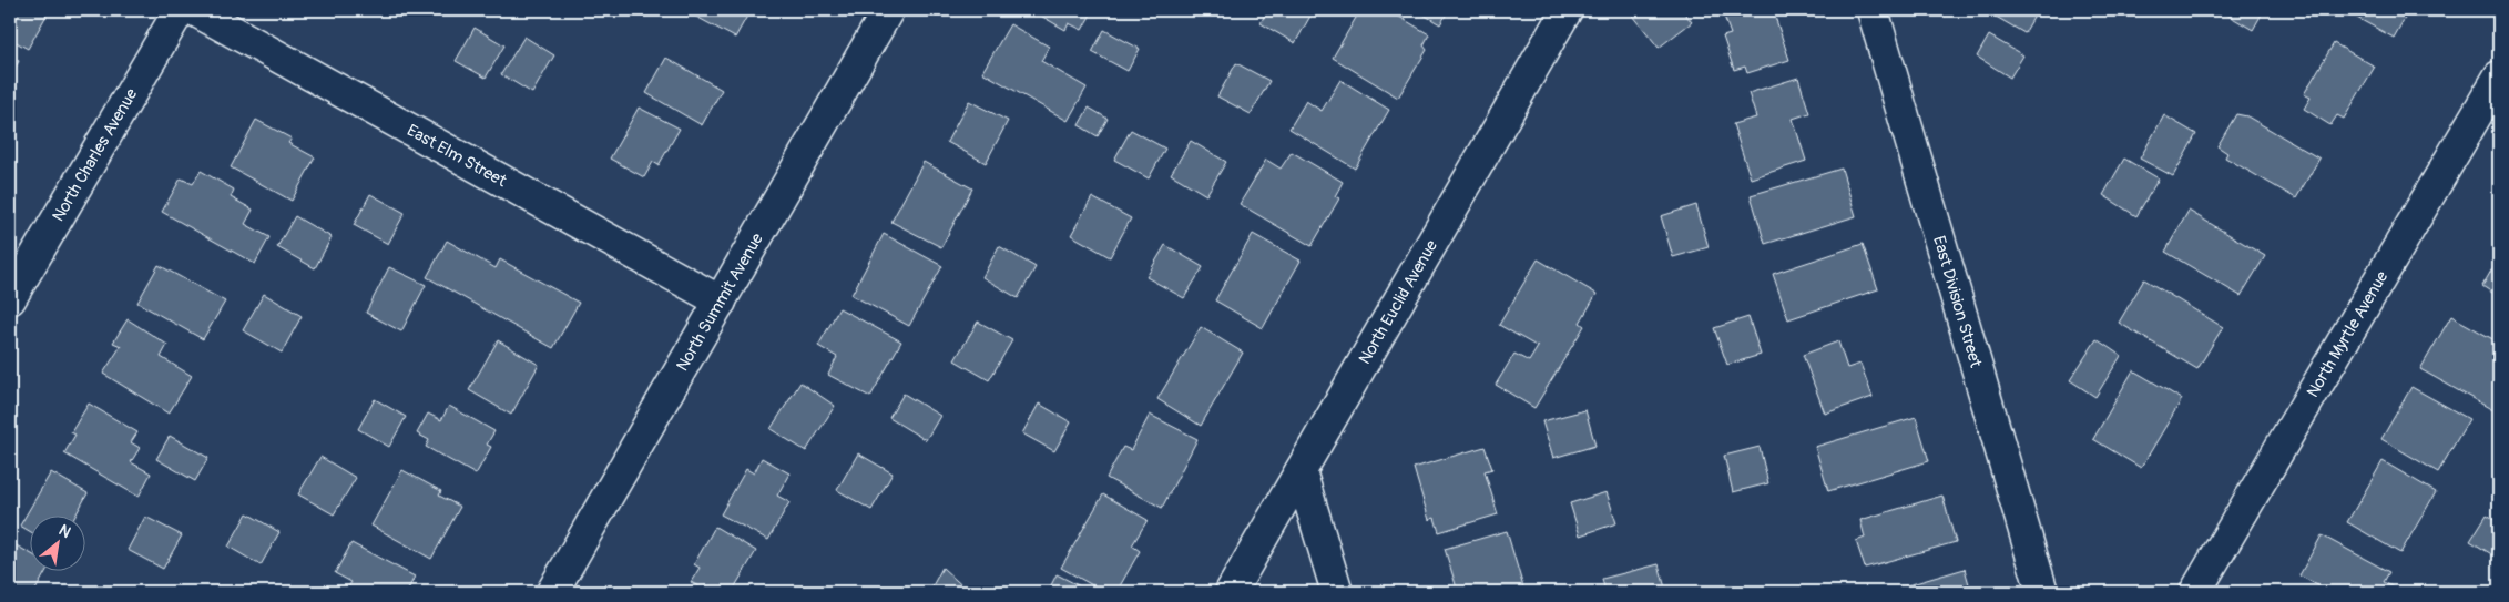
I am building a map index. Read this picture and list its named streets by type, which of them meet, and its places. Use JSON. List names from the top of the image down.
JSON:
{
  "streets": {
    "street": [
      "North Charles Avenue",
      "East Elm Street",
      "North Euclid Avenue",
      "North Summit Avenue",
      "East Division Street",
      "North Myrtle Avenue"
    ]
  },
  "crossings": [
    ["East Elm Street", "North Summit Avenue"]
  ],
  "north": "top right"
}
